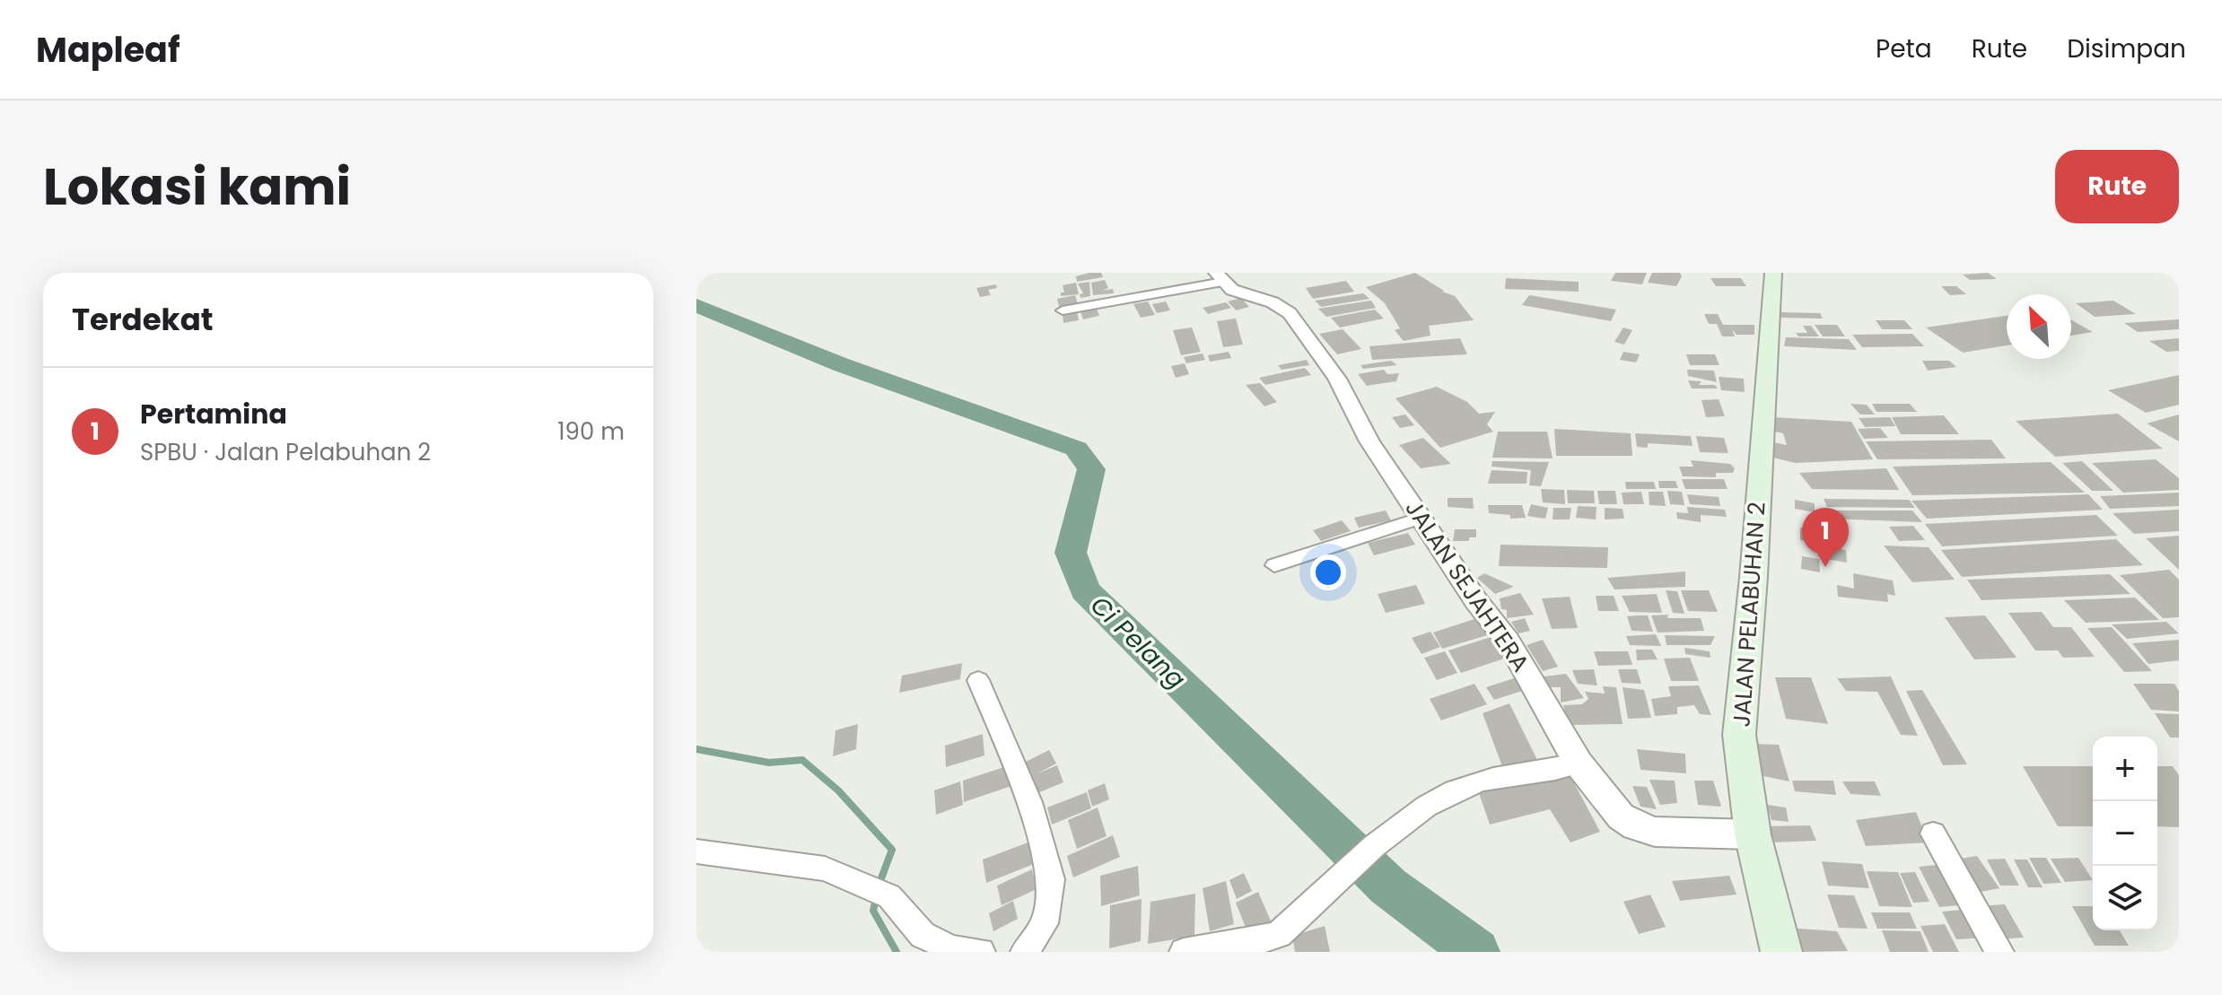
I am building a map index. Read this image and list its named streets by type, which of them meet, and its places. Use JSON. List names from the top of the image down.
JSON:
{
  "streets": {
    "main road": ["JALAN PELABUHAN 2"],
    "street": ["JALAN SEJAHTERA"]
  },
  "crossings": [
    ["JALAN SEJAHTERA", "JALAN PELABUHAN 2"]
  ],
  "water": ["Ci Pelang"],
  "north": "top left",
  "page": {
    "header": "Mapleaf",
    "nav": ["Peta", "Rute", "Disimpan"],
    "title": "Lokasi kami",
    "buttons": "Rute",
    "heading": "Terdekat",
    "list": [
      {
        "mark": "1",
        "name": "Pertamina",
        "note": "SPBU · Jalan Pelabuhan 2",
        "value": "190 m"
      }
    ],
    "pins": "1",
    "map_buttons": ["+", "−"]
  }
}
